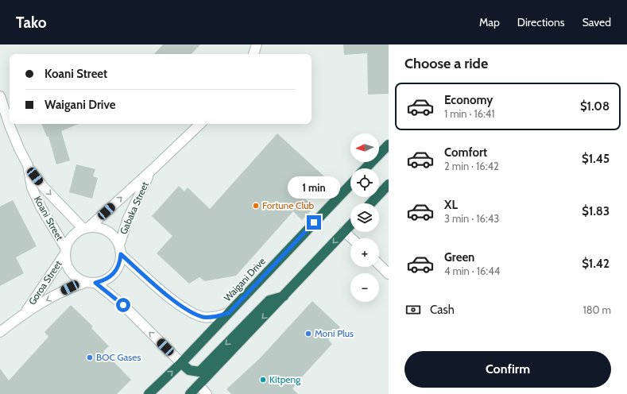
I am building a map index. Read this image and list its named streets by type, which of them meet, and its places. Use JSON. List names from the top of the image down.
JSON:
{
  "streets": {
    "highway": ["Waigani Drive"],
    "street": ["Gabaka Street", "Koani Street", "Goroa Street"]
  },
  "crossings": [
    ["Gabaka Street", "Koani Street"],
    ["Gabaka Street", "Goroa Street"],
    ["Koani Street", "Goroa Street"]
  ],
  "one_way": ["Gabaka Street", "Goroa Street"],
  "places": [
    "Fortune Club",
    "Moni Plus",
    "BOC Gases",
    "Kitpeng"
  ],
  "north": "left",
  "page": {
    "header": "Tako",
    "nav": ["Map", "Directions", "Saved"],
    "heading": "Choose a ride",
    "banner": ["Koani Street", "Waigani Drive"],
    "list": [
      {
        "name": "Economy",
        "note": "1 min · 16:41",
        "value": "$1.08"
      },
      {
        "name": "Comfort",
        "note": "2 min · 16:42",
        "value": "$1.45"
      },
      {
        "name": "XL",
        "note": "3 min · 16:43",
        "value": "$1.83"
      },
      {
        "name": "Green",
        "note": "4 min · 16:44",
        "value": "$1.42"
      }
    ],
    "map_buttons": ["+", "−"],
    "bubble": "1 min",
    "pay": ["Cash", "180 m"],
    "buttons": "Confirm"
  }
}
